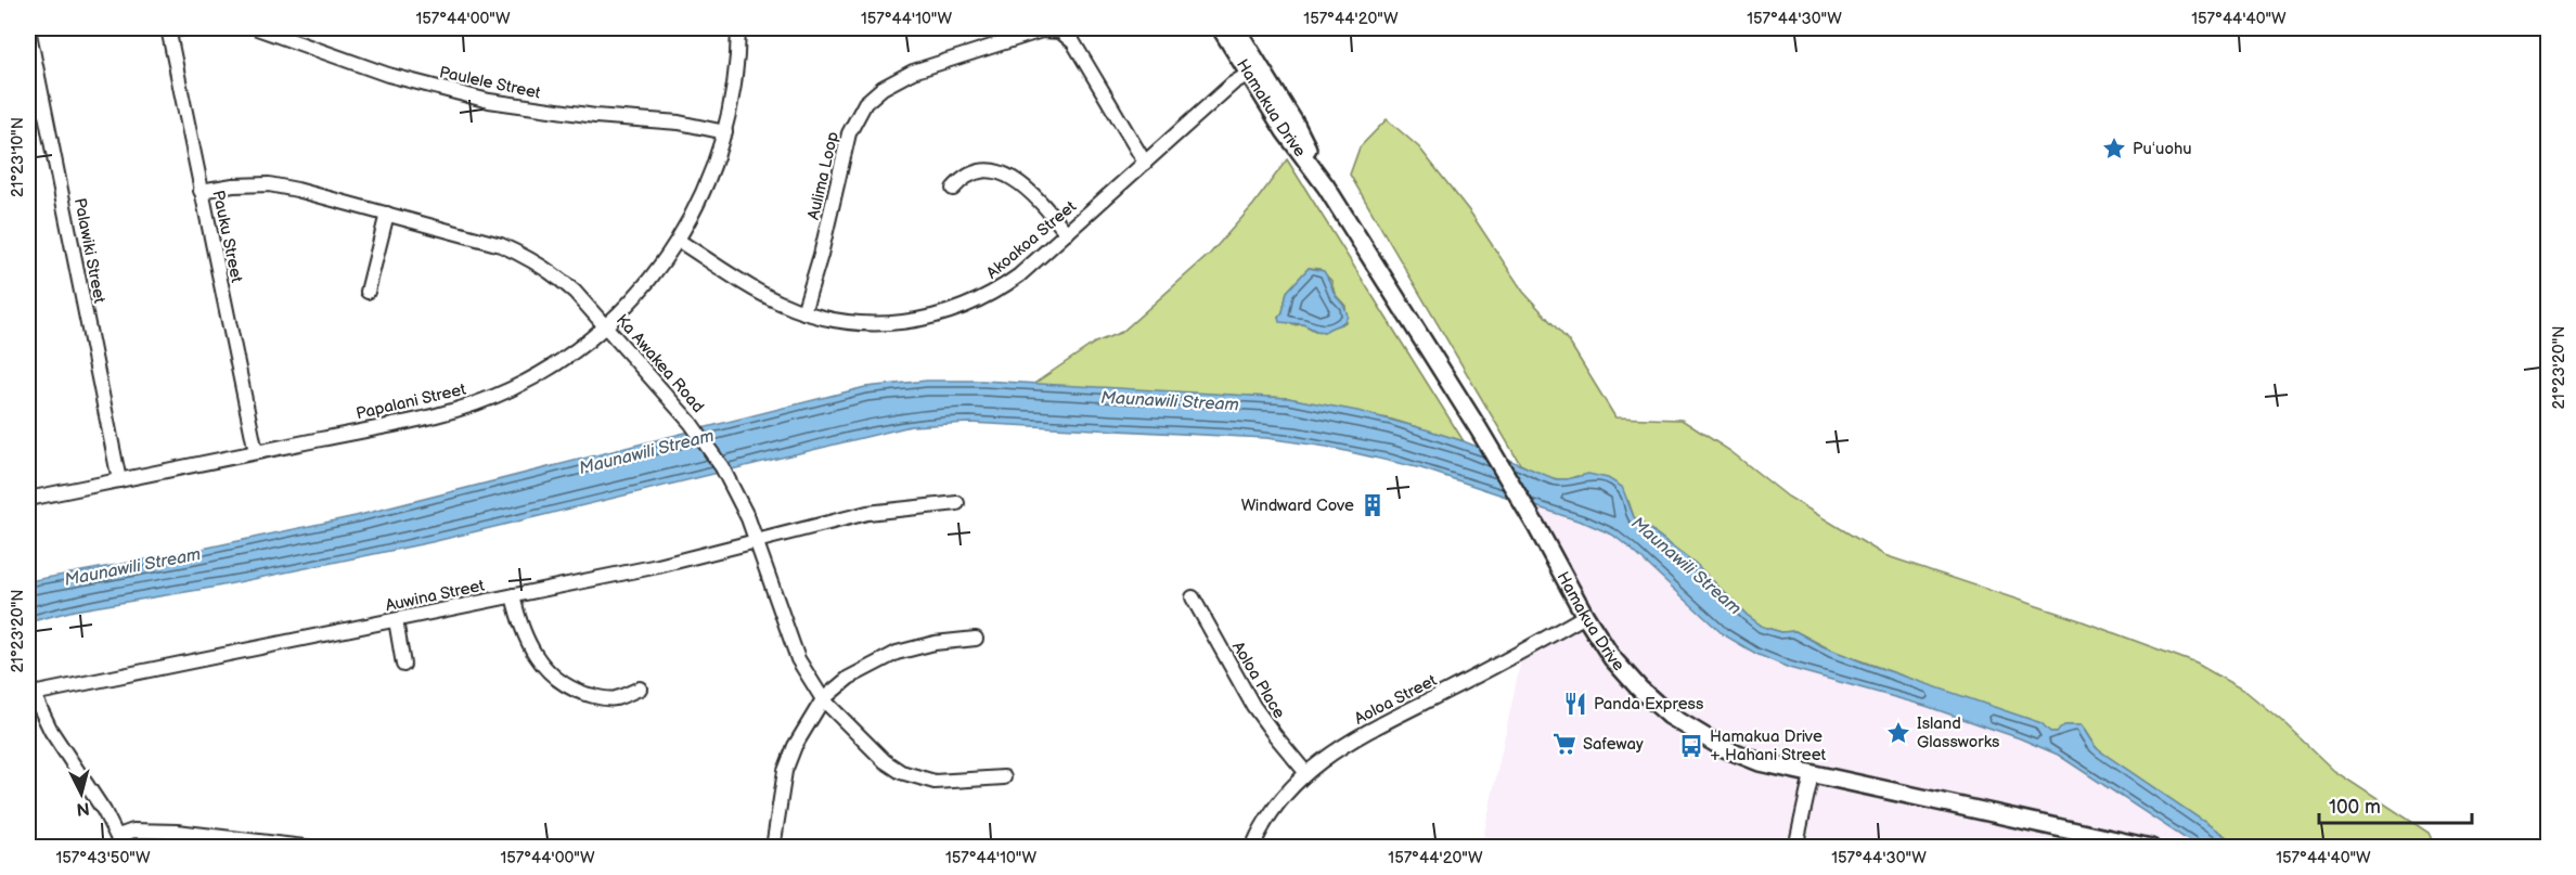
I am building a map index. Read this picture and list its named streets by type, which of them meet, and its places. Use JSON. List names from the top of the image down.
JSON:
{
  "streets": {
    "main road": ["Hamakua Drive"],
    "street": [
      "Paulele Street",
      "Aulima Loop",
      "Pauku Street",
      "Akoakoa Street",
      "Palawiki Street",
      "Ka Awakea Road",
      "Papalani Street",
      "Auwina Street",
      "Aoloa Place",
      "Aoloa Street"
    ]
  },
  "crossings": [
    ["Paulele Street", "Papalani Street"],
    ["Hamakua Drive", "Akoakoa Street"],
    ["Hamakua Drive", "Aoloa Street"],
    ["Aulima Loop", "Akoakoa Street"],
    ["Pauku Street", "Ka Awakea Road"],
    ["Pauku Street", "Papalani Street"],
    ["Akoakoa Street", "Papalani Street"],
    ["Palawiki Street", "Papalani Street"],
    ["Ka Awakea Road", "Papalani Street"],
    ["Ka Awakea Road", "Auwina Street"],
    ["Aoloa Place", "Aoloa Street"]
  ],
  "water": ["Maunawili Stream"],
  "places": {
    "place": ["Puʻuohu", "Island Glassworks"],
    "building": ["Windward Cove"],
    "restaurant": ["Panda Express"],
    "supermarket": ["Safeway"],
    "bus stop": ["Hamakua Drive + Hahani Street"]
  },
  "scale_bar": "100 m",
  "north": "bottom",
  "coordinates": [
    "157°44'00\"W",
    "157°44'10\"W",
    "157°44'20\"W",
    "157°44'30\"W",
    "157°44'40\"W",
    "21°23'10\"N",
    "21°23'20\"N",
    "157°43'50\"W"
  ]
}
